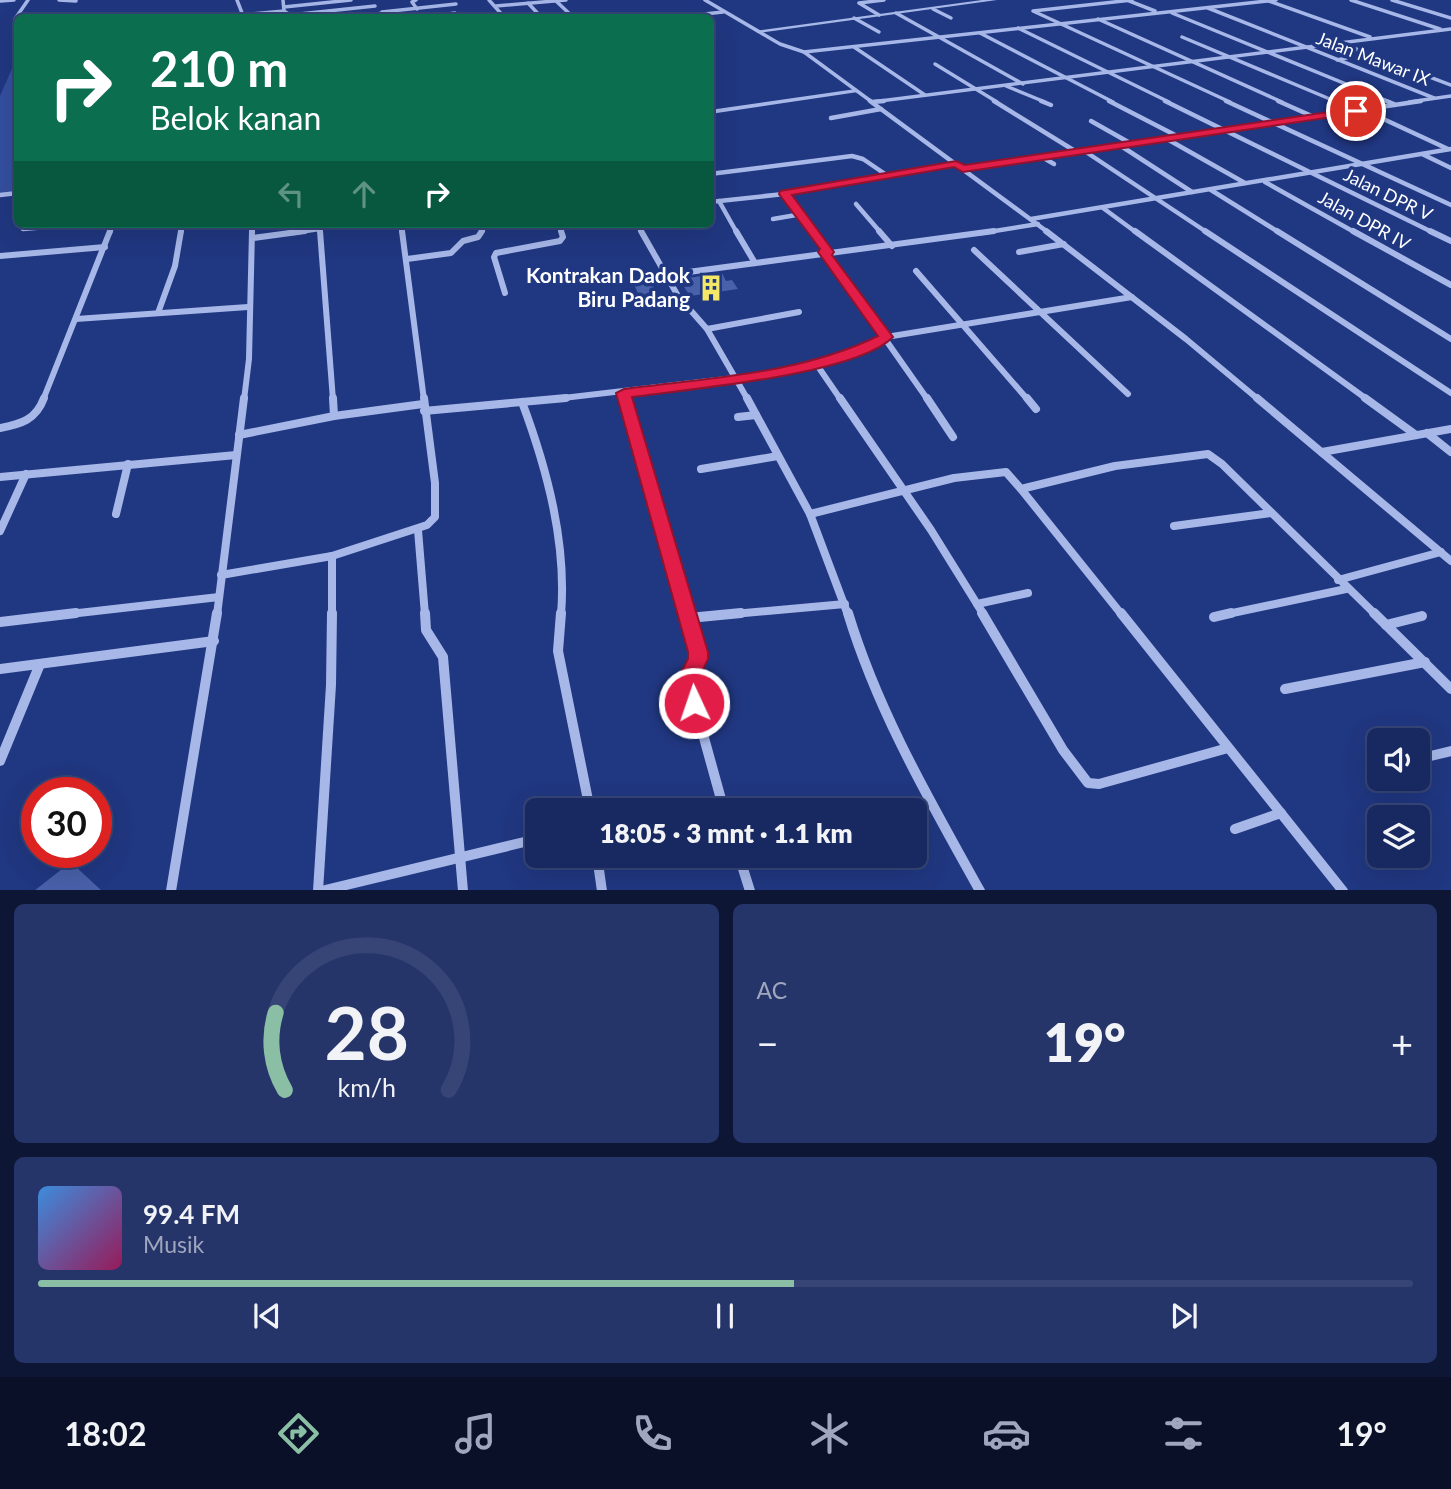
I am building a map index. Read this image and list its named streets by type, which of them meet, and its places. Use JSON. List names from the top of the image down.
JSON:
{
  "streets": {
    "street": ["Jalan Mawar IX", "Jalan DPR V", "Jalan DPR IV"]
  },
  "places": {
    "building": ["Kontrakan Dadok Biru Padang"]
  },
  "page": {
    "turn": ["210 m", "Belok kanan"],
    "limit": "30",
    "trip": "18:05 · 3 mnt · 1.1 km",
    "tile": "AC",
    "heat": ["−", "19°", "+"],
    "song": ["99.4 FM", "Musik"],
    "tabs": ["18:02", "19°"],
    "gauge": ["28", "km/h"]
  }
}
